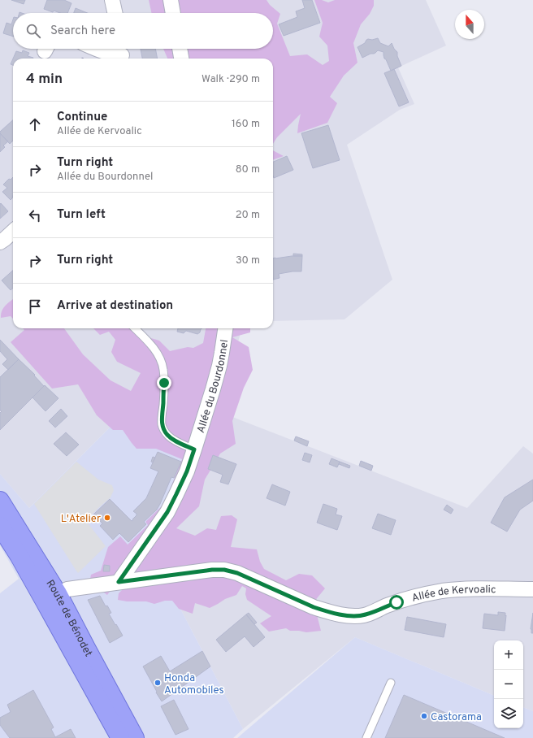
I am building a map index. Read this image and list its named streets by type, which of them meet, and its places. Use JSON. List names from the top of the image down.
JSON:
{
  "streets": {
    "main road": ["Route de Bénodet"],
    "street": ["Allée du Bourdonnel", "Allée de Kervoalic"]
  },
  "crossings": [
    ["Allée du Bourdonnel", "Allée de Kervoalic"],
    ["Allée de Kervoalic", "Route de Bénodet"]
  ],
  "places": ["L'Atelier", "Honda Automobiles", "Castorama"],
  "north": "top",
  "page": {
    "search": "Search here",
    "heading": ["4 min", "Walk · 290 m"],
    "list": [
      ["Continue", "Allée de Kervoalic", "160 m"],
      ["Turn right", "Allée du Bourdonnel", "80 m"],
      ["Turn left", "20 m"],
      ["Turn right", "30 m"],
      "Arrive at destination"
    ],
    "map_buttons": ["+", "−"]
  }
}
